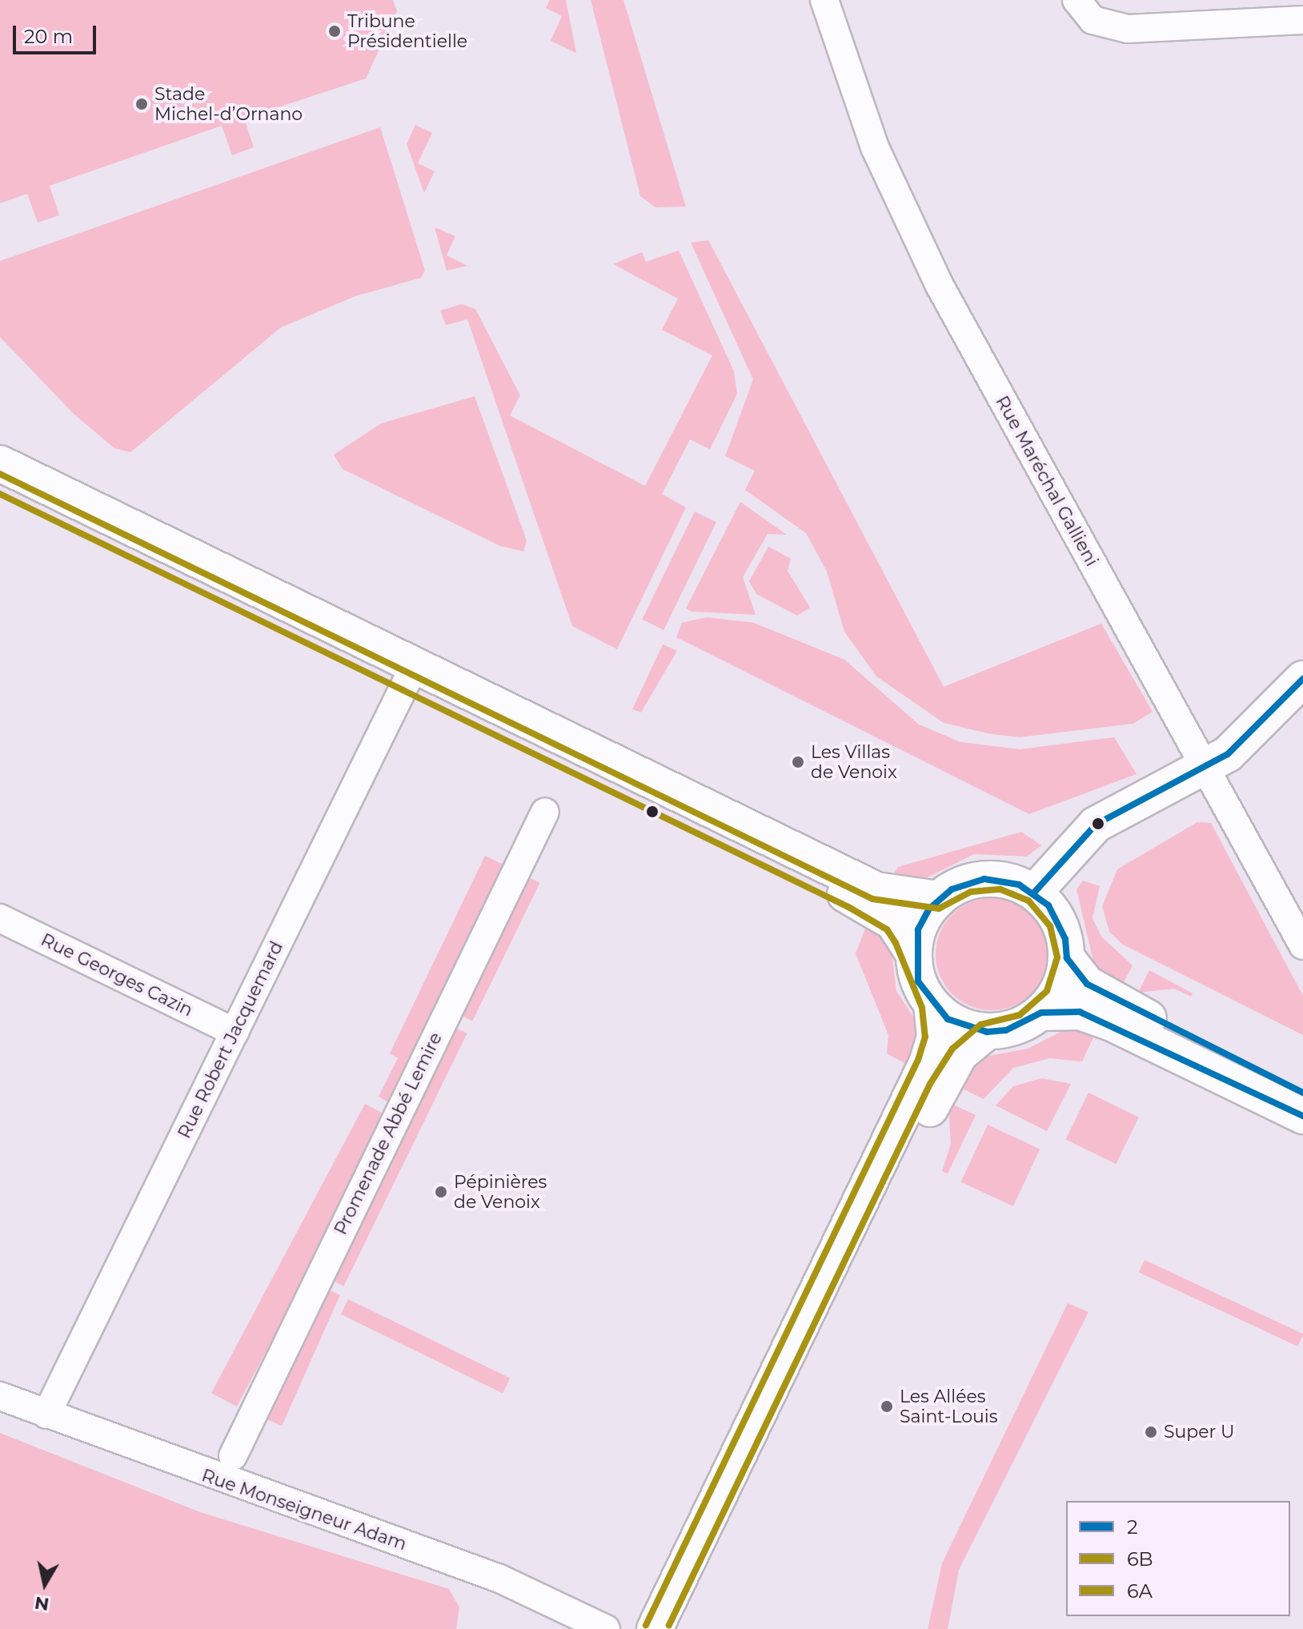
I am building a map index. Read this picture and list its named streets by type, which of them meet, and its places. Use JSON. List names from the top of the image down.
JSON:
{
  "streets": {
    "street": [
      "Rue Maréchal Gallieni",
      "Rue Georges Cazin",
      "Rue Robert Jacquemard",
      "Promenade Abbé Lemire",
      "Rue Monseigneur Adam"
    ]
  },
  "crossings": [
    ["Rue Georges Cazin", "Rue Robert Jacquemard"],
    ["Rue Robert Jacquemard", "Rue Monseigneur Adam"]
  ],
  "places": [
    "Tribune Présidentielle",
    "Stade Michel-d’Ornano",
    "Les Villas de Venoix",
    "Pépinières de Venoix",
    "Les Allées Saint-Louis",
    "Super U"
  ],
  "lines": ["transit line 6B", "transit line 6A", "transit line 2"],
  "legend": ["2", "6B", "6A"],
  "scale_bar": "20 m",
  "north": "bottom"
}
